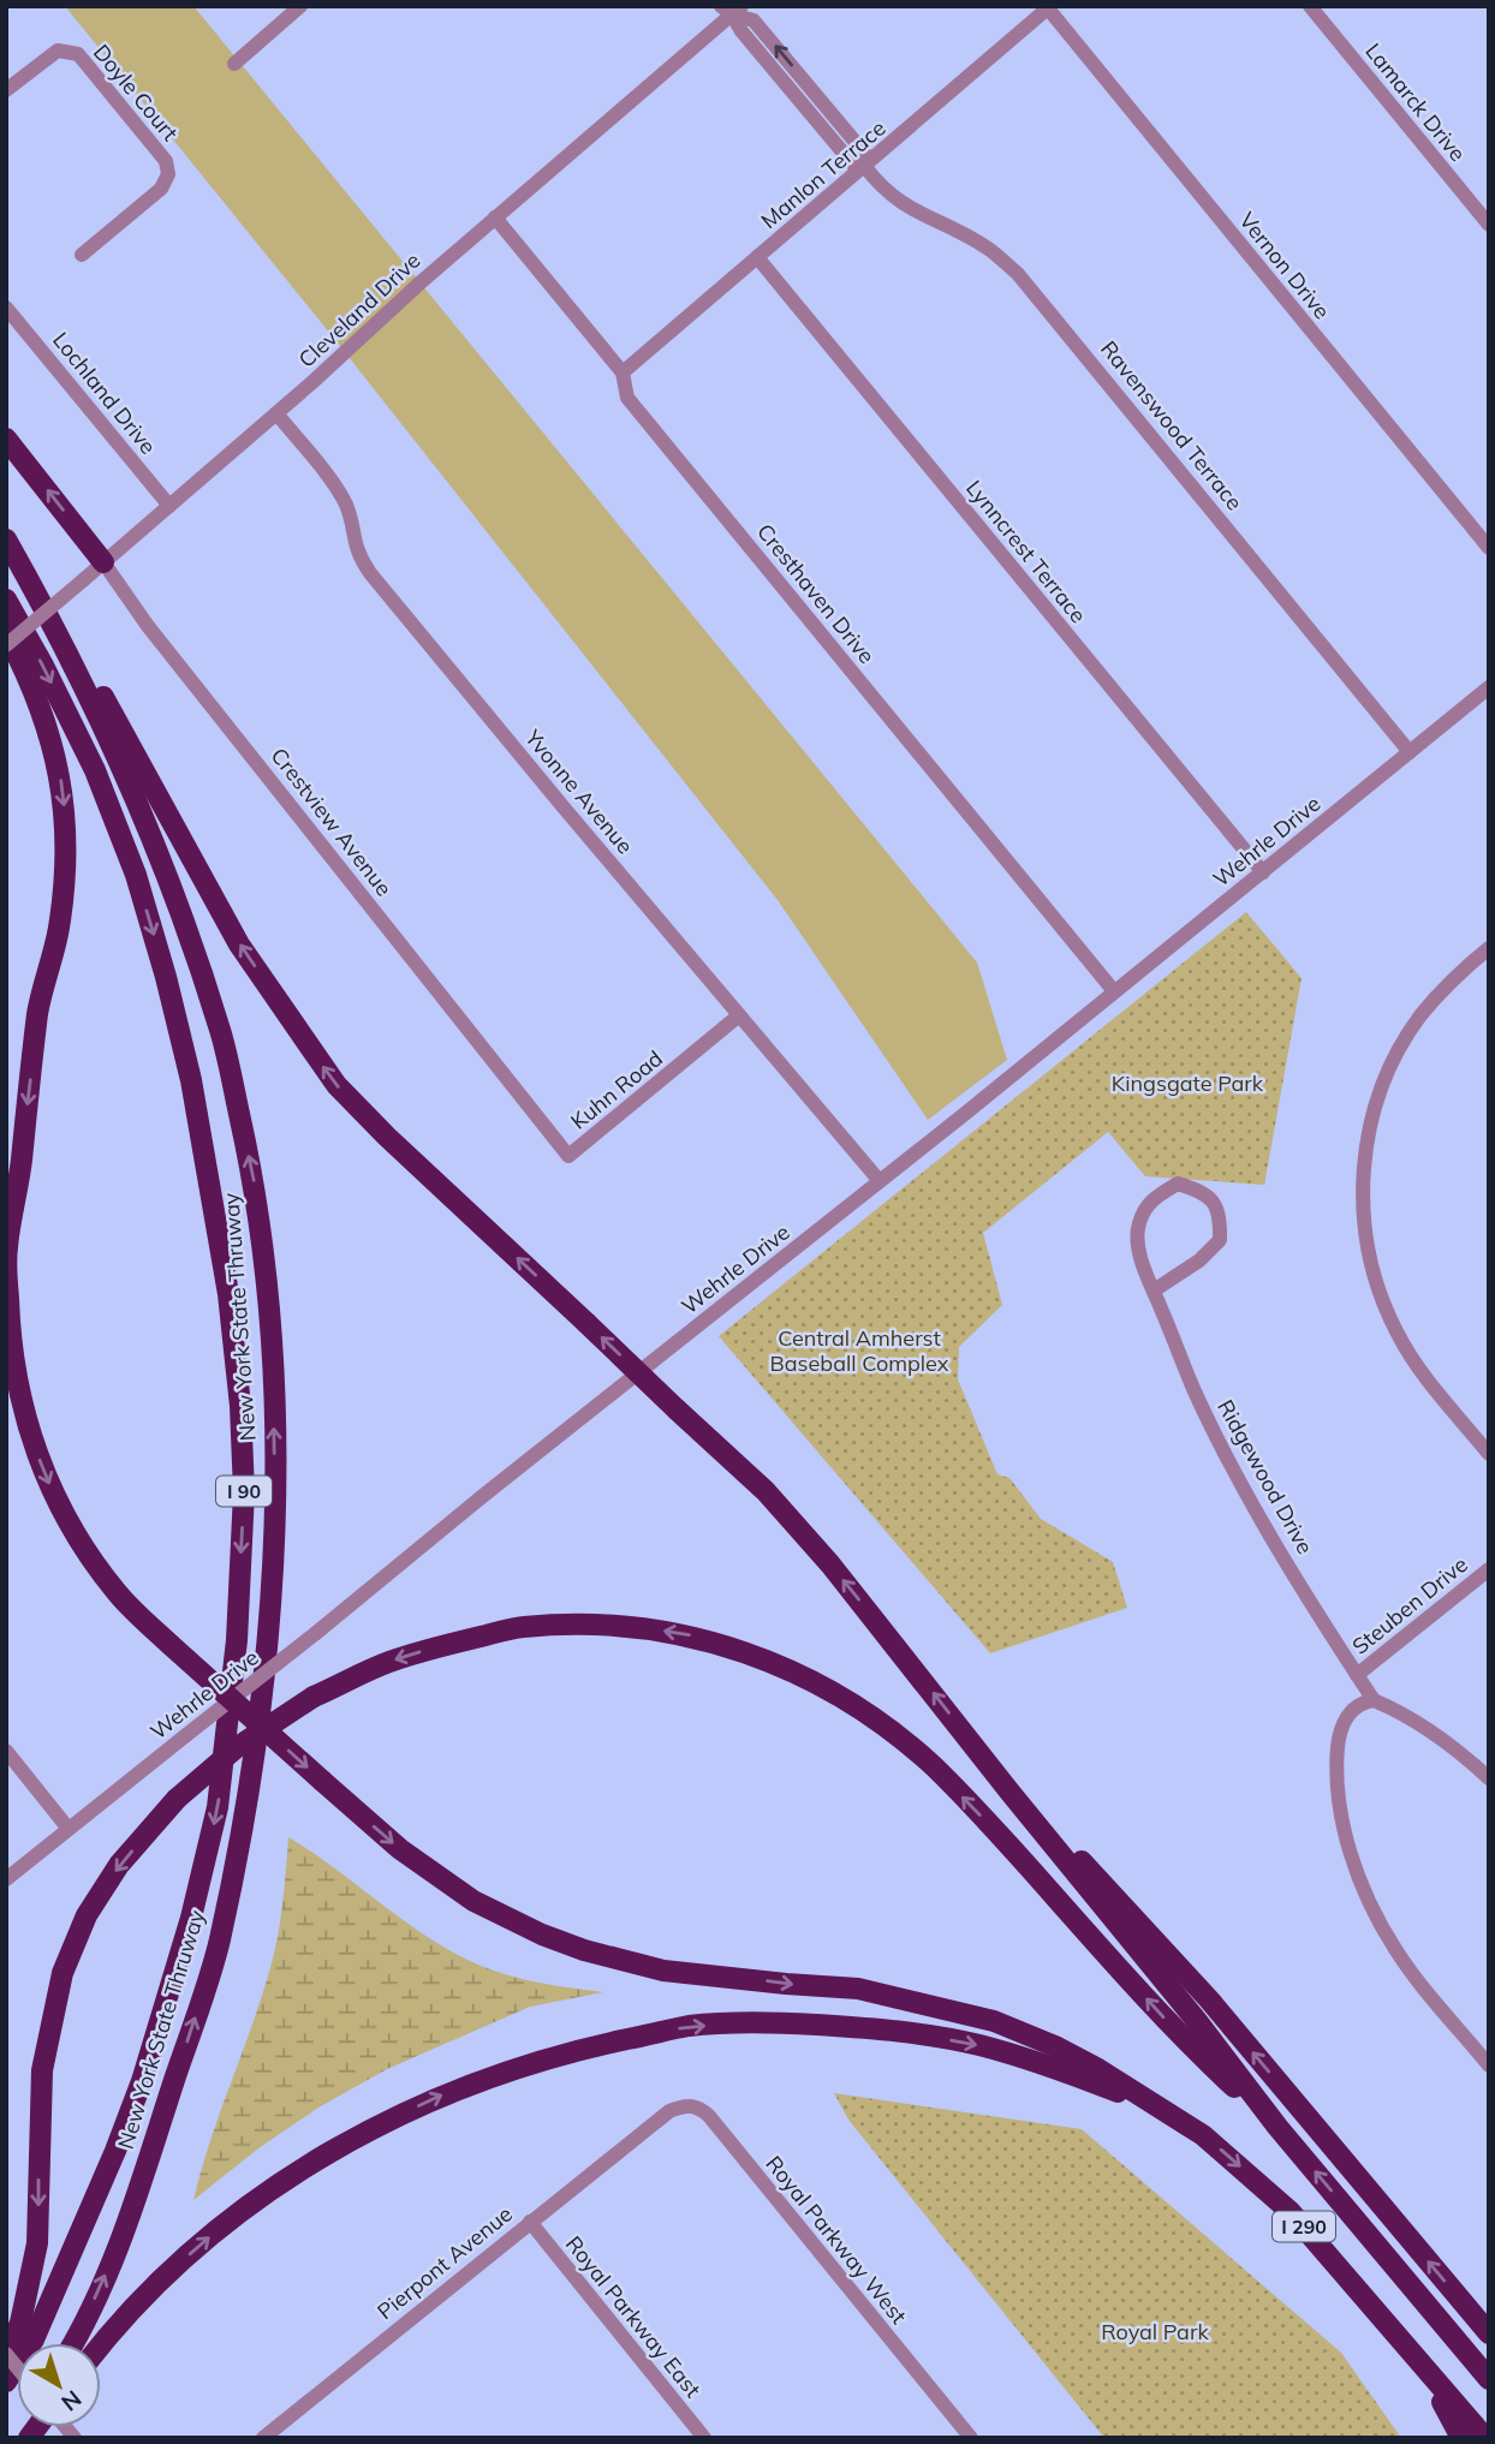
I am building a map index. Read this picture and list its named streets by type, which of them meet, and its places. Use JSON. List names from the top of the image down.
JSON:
{
  "streets": {
    "highway": ["New York State Thruway", "I 90", "I 290"],
    "street": [
      "Doyle Court",
      "Lamarck Drive",
      "Manlon Terrace",
      "Vernon Drive",
      "Cleveland Drive",
      "Lochland Drive",
      "Ravenswood Terrace",
      "Lynncrest Terrace",
      "Cresthaven Drive",
      "Yvonne Avenue",
      "Crestview Avenue",
      "Wehrle Drive",
      "Kuhn Road",
      "Ridgewood Drive",
      "Steuben Drive",
      "Royal Parkway West",
      "Pierpont Avenue",
      "Royal Parkway East"
    ]
  },
  "crossings": [
    ["Manlon Terrace", "Vernon Drive"],
    ["Manlon Terrace", "Ravenswood Terrace"],
    ["Manlon Terrace", "Lynncrest Terrace"],
    ["Manlon Terrace", "Cresthaven Drive"],
    ["Cleveland Drive", "Lochland Drive"],
    ["Cleveland Drive", "Ravenswood Terrace"],
    ["Cleveland Drive", "Cresthaven Drive"],
    ["Cleveland Drive", "Yvonne Avenue"],
    ["Cleveland Drive", "Crestview Avenue"],
    ["Ravenswood Terrace", "Wehrle Drive"],
    ["Lynncrest Terrace", "Wehrle Drive"],
    ["Cresthaven Drive", "Wehrle Drive"],
    ["Yvonne Avenue", "Wehrle Drive"],
    ["Yvonne Avenue", "Kuhn Road"],
    ["Crestview Avenue", "Kuhn Road"],
    ["Ridgewood Drive", "Steuben Drive"],
    ["Royal Parkway West", "Pierpont Avenue"],
    ["Pierpont Avenue", "Royal Parkway East"]
  ],
  "parks": ["Kingsgate Park", "Central Amherst Baseball Complex", "Royal Park"],
  "north": "bottom right"
}
